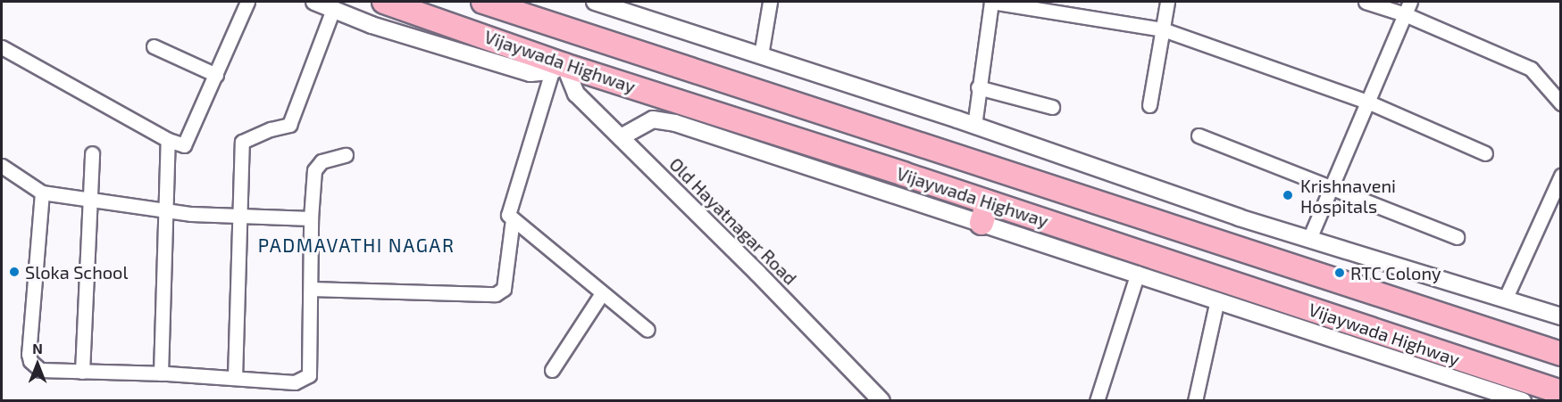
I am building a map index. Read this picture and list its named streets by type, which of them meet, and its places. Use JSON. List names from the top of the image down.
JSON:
{
  "streets": {
    "highway": ["Vijaywada Highway"],
    "street": ["Old Hayatnagar Road"]
  },
  "crossings": [
    ["Vijaywada Highway", "Old Hayatnagar Road"]
  ],
  "districts": ["PADMAVATHI NAGAR"],
  "places": ["Krishnaveni Hospitals", "Sloka School", "RTC Colony"],
  "north": "top"
}
